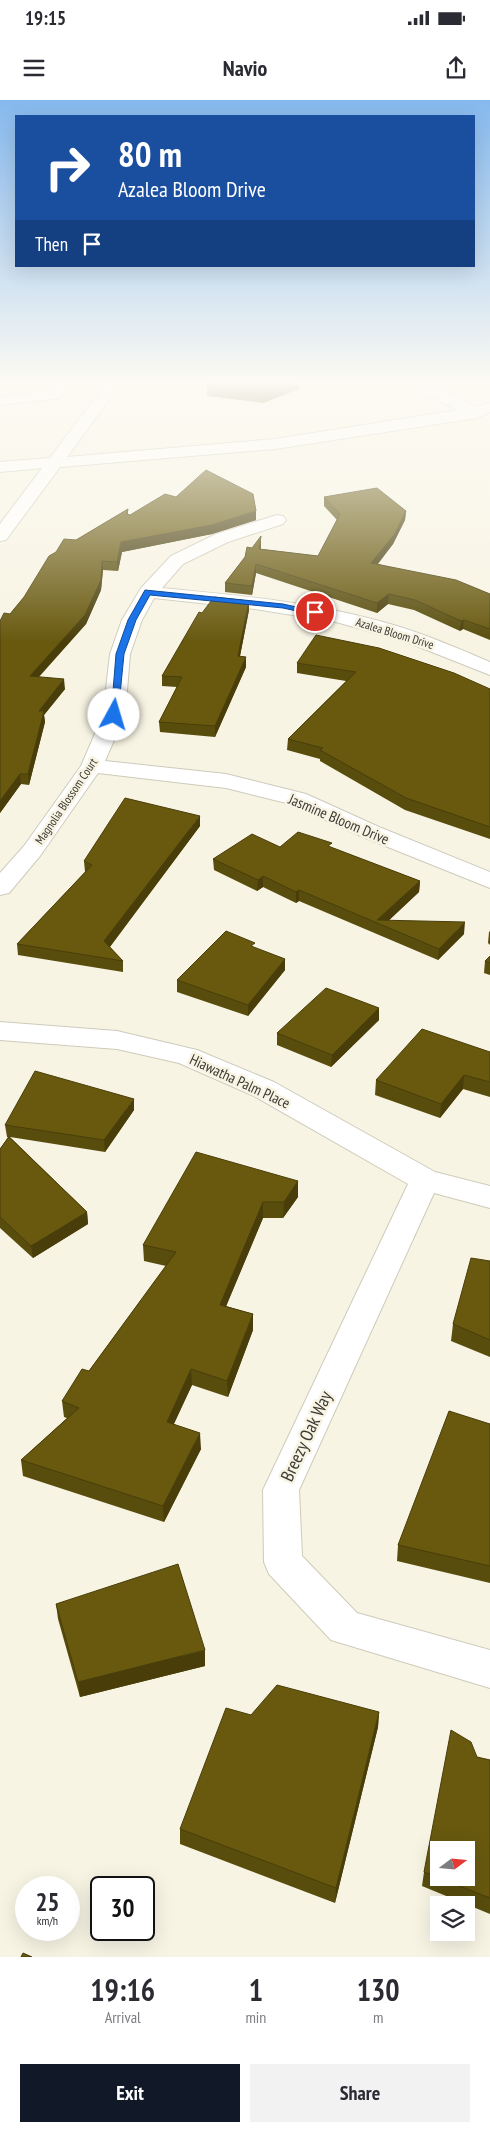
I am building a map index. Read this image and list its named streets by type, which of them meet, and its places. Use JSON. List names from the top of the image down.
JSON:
{
  "streets": {
    "street": [
      "Azalea Bloom Drive",
      "Magnolia Blossom Court",
      "Jasmine Bloom Drive",
      "Hiawatha Palm Place",
      "Breezy Oak Way"
    ]
  },
  "crossings": [
    ["Azalea Bloom Drive", "Magnolia Blossom Court"],
    ["Magnolia Blossom Court", "Jasmine Bloom Drive"],
    ["Hiawatha Palm Place", "Breezy Oak Way"]
  ],
  "north": "right",
  "page": {
    "status": "19:15",
    "header": "Navio",
    "turn": ["80 m", "Azalea Bloom Drive"],
    "then": "Then",
    "speed": "25 km/h",
    "limit": "30",
    "eta": [
      "19:16",
      "Arrival",
      "1",
      "min",
      "130",
      "m"
    ],
    "buttons": ["Exit", "Share"]
  }
}
